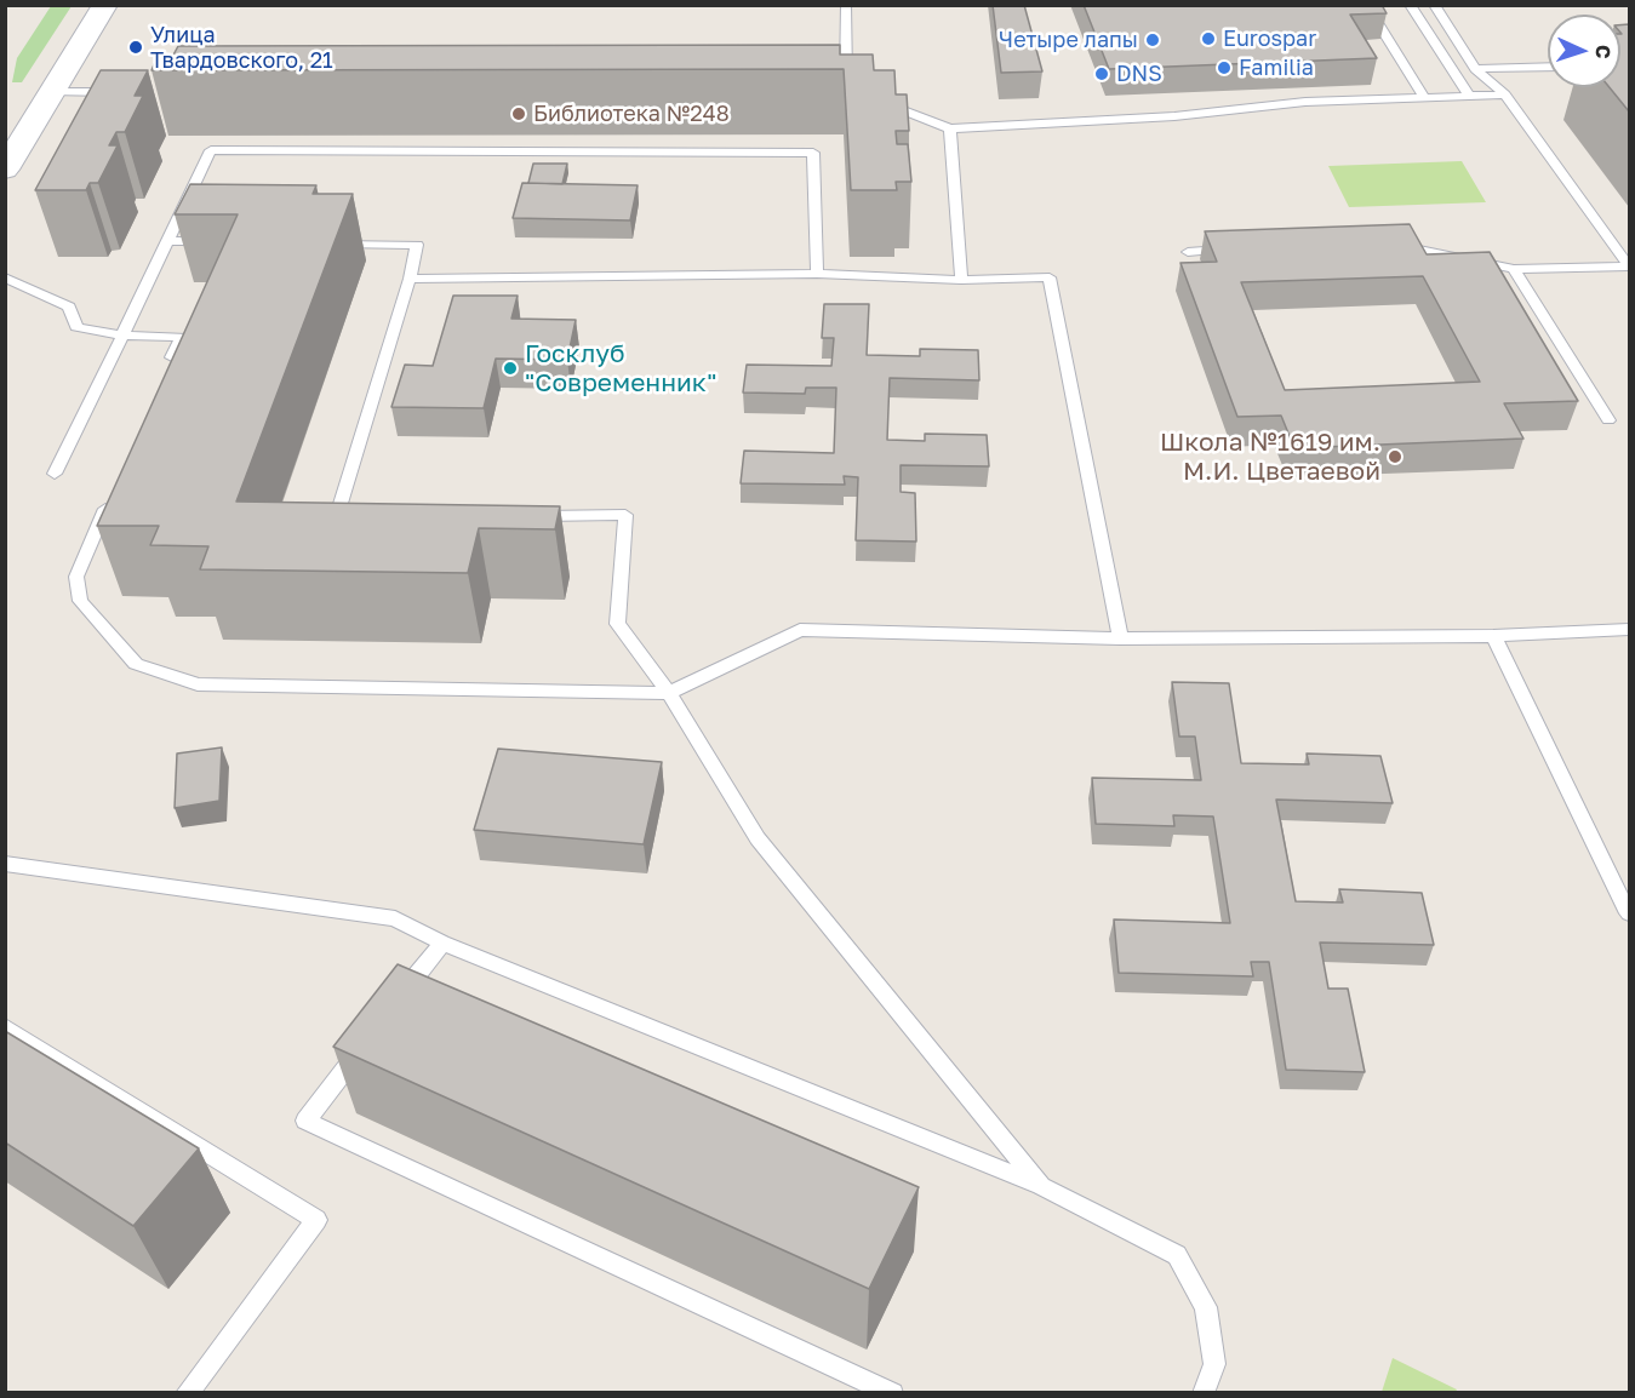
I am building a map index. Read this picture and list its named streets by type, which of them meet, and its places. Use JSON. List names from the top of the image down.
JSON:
{
  "places": [
    "Eurospar",
    "Четыре лапы",
    "Улица Твардовского, 21",
    "Familia",
    "DNS",
    "Библиотека №248",
    "Госклуб \"Современник\"",
    "Школа №1619 им. М.И. Цветаевой"
  ],
  "north": "right"
}
